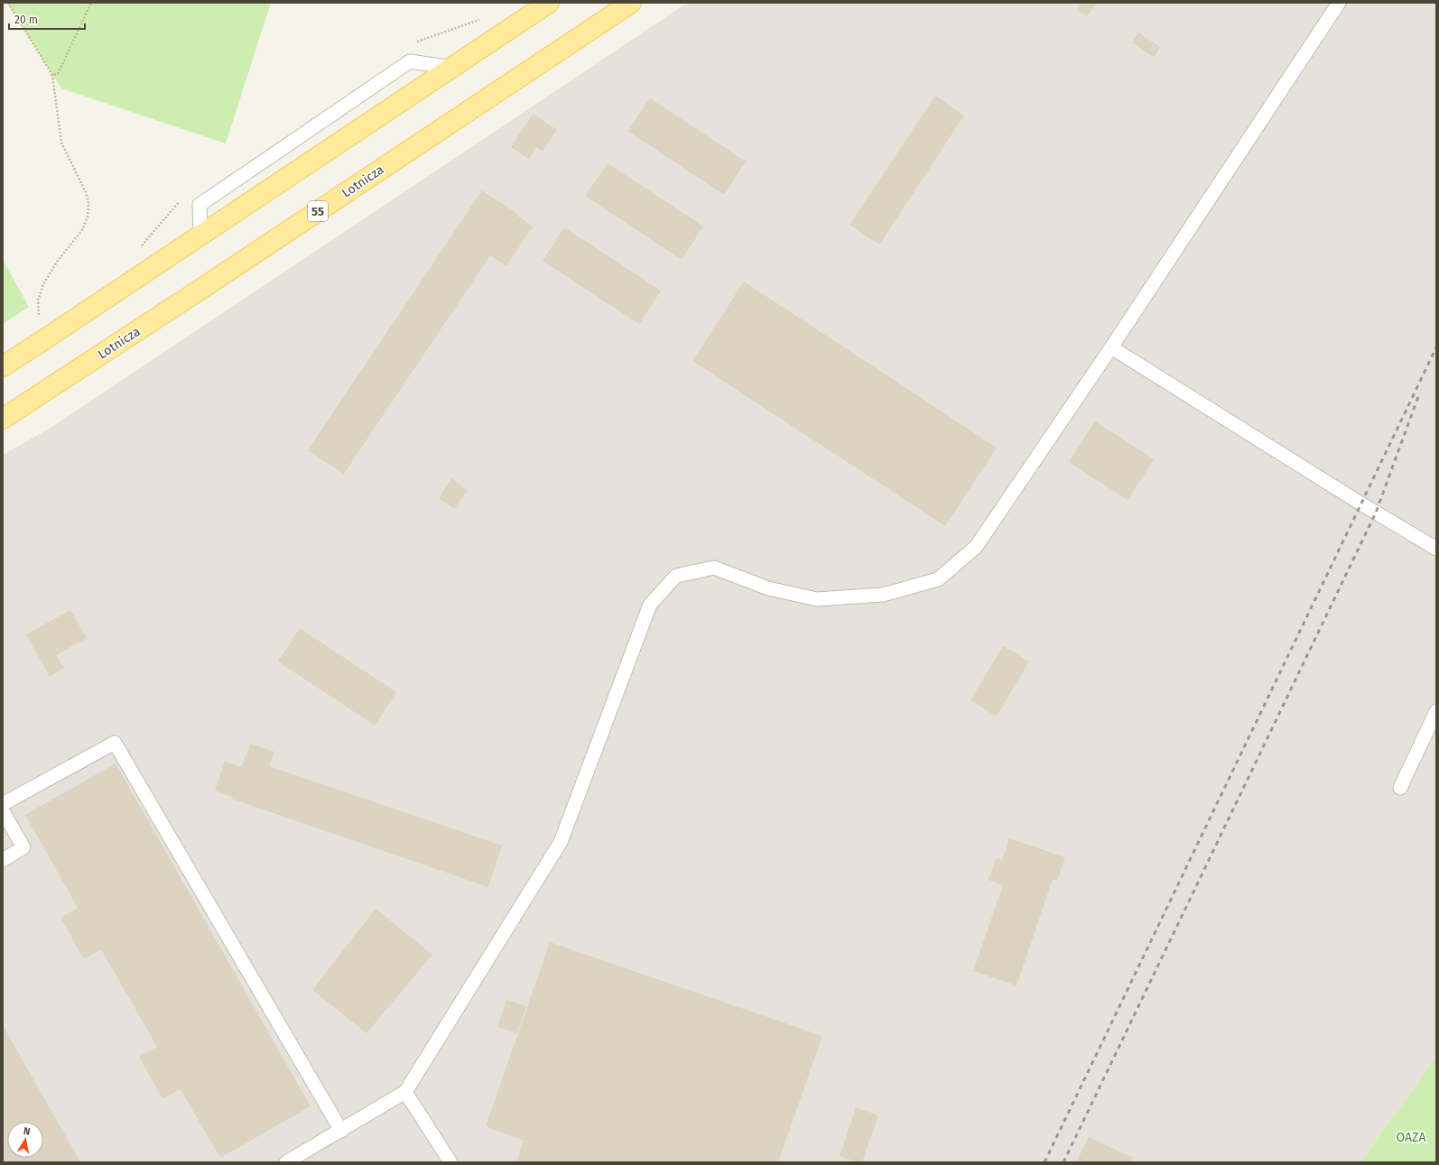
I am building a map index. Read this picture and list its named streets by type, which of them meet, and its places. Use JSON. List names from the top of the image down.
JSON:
{
  "streets": {
    "main road": ["Lotnicza", "55"]
  },
  "parks": ["OAZA"],
  "scale_bar": "20 m",
  "north": "top"
}
